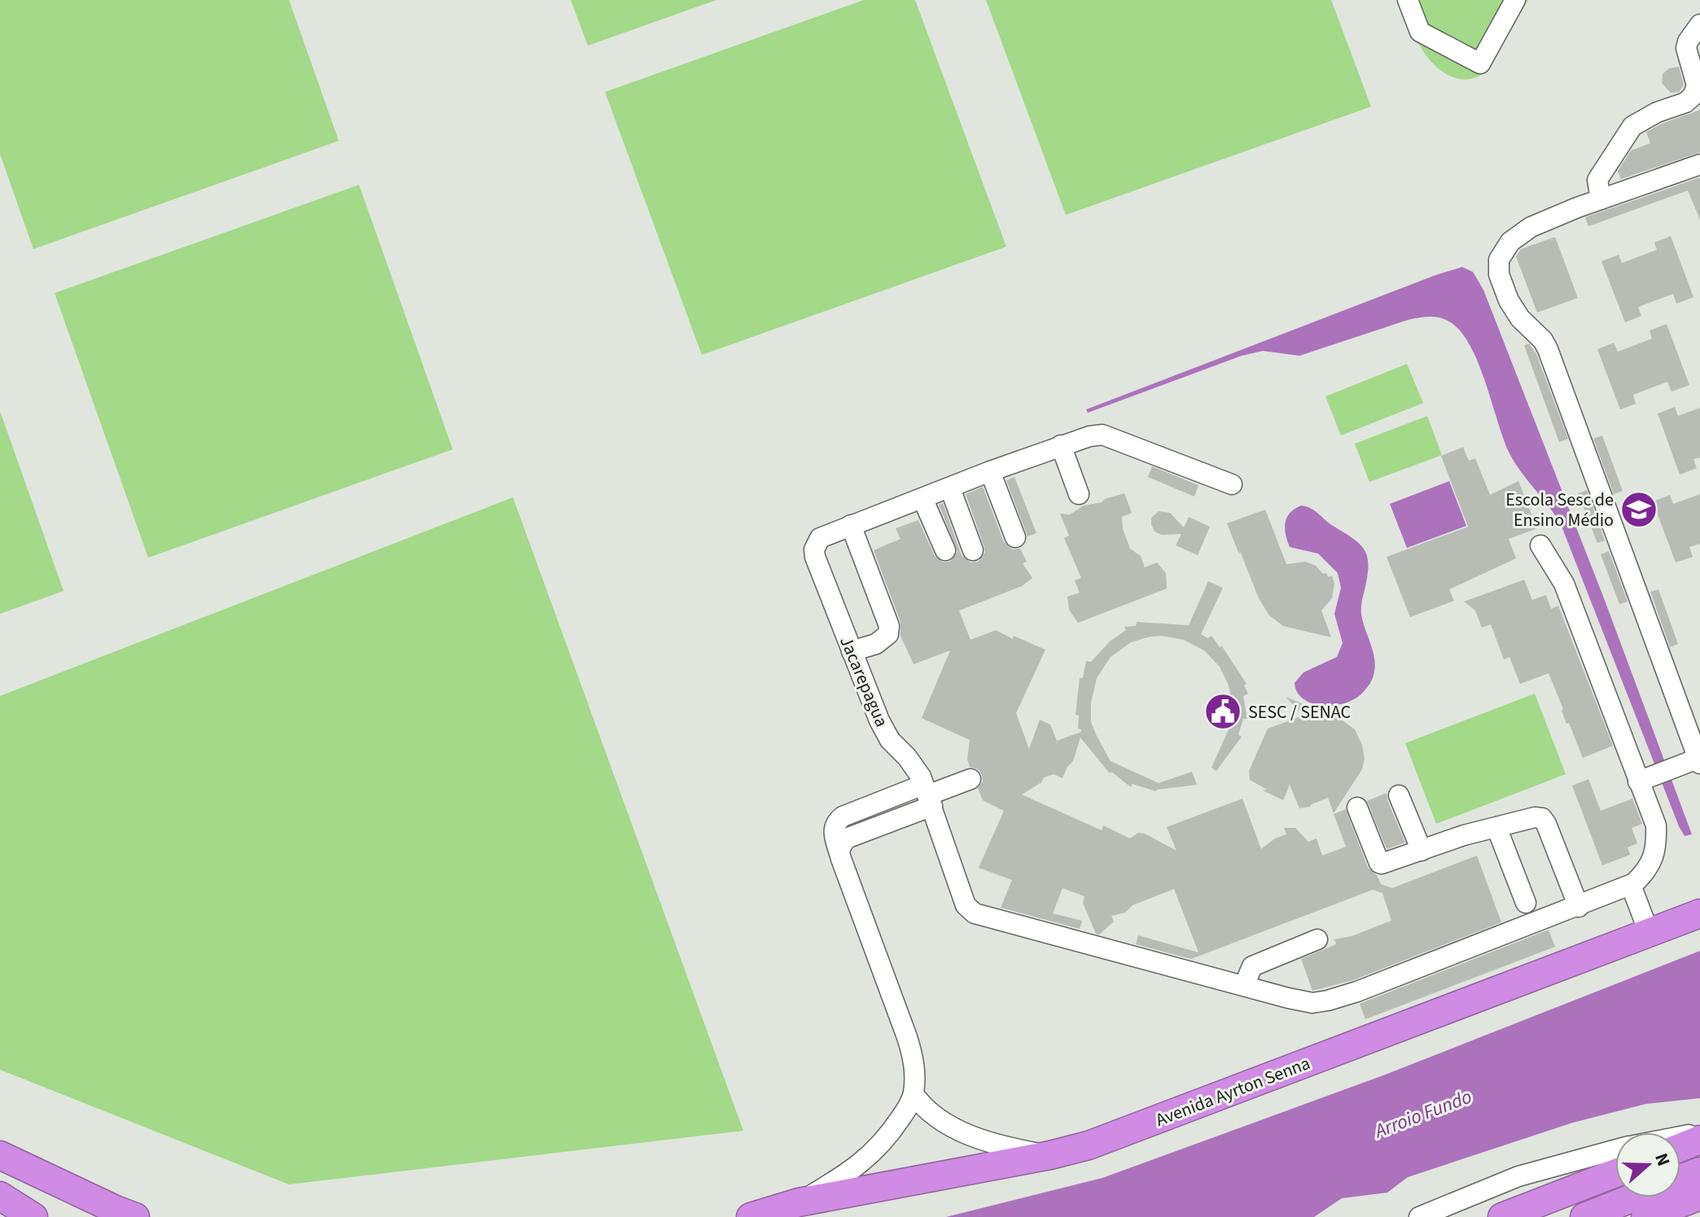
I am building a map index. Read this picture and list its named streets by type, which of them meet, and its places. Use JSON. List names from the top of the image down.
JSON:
{
  "streets": {
    "highway": ["Avenida Ayrton Senna"],
    "lane": ["Jacarepagua"]
  },
  "water": ["Arroio Fundo"],
  "places": {
    "school or university": ["Escola Sesc de Ensino Médio"],
    "public building": ["SESC / SENAC"]
  },
  "north": "right"
}
